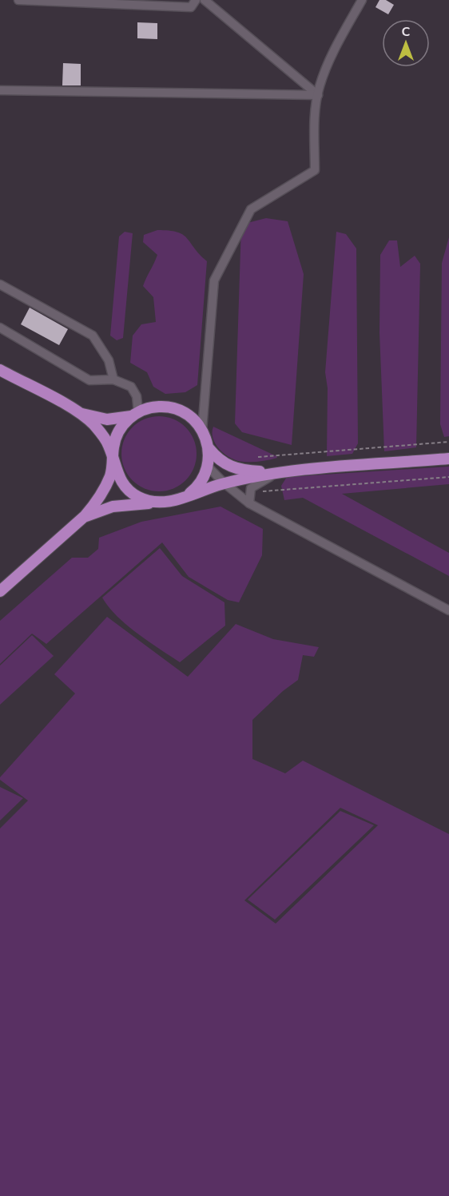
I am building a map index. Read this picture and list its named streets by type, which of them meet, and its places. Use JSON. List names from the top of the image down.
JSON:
{
  "north": "top"
}
